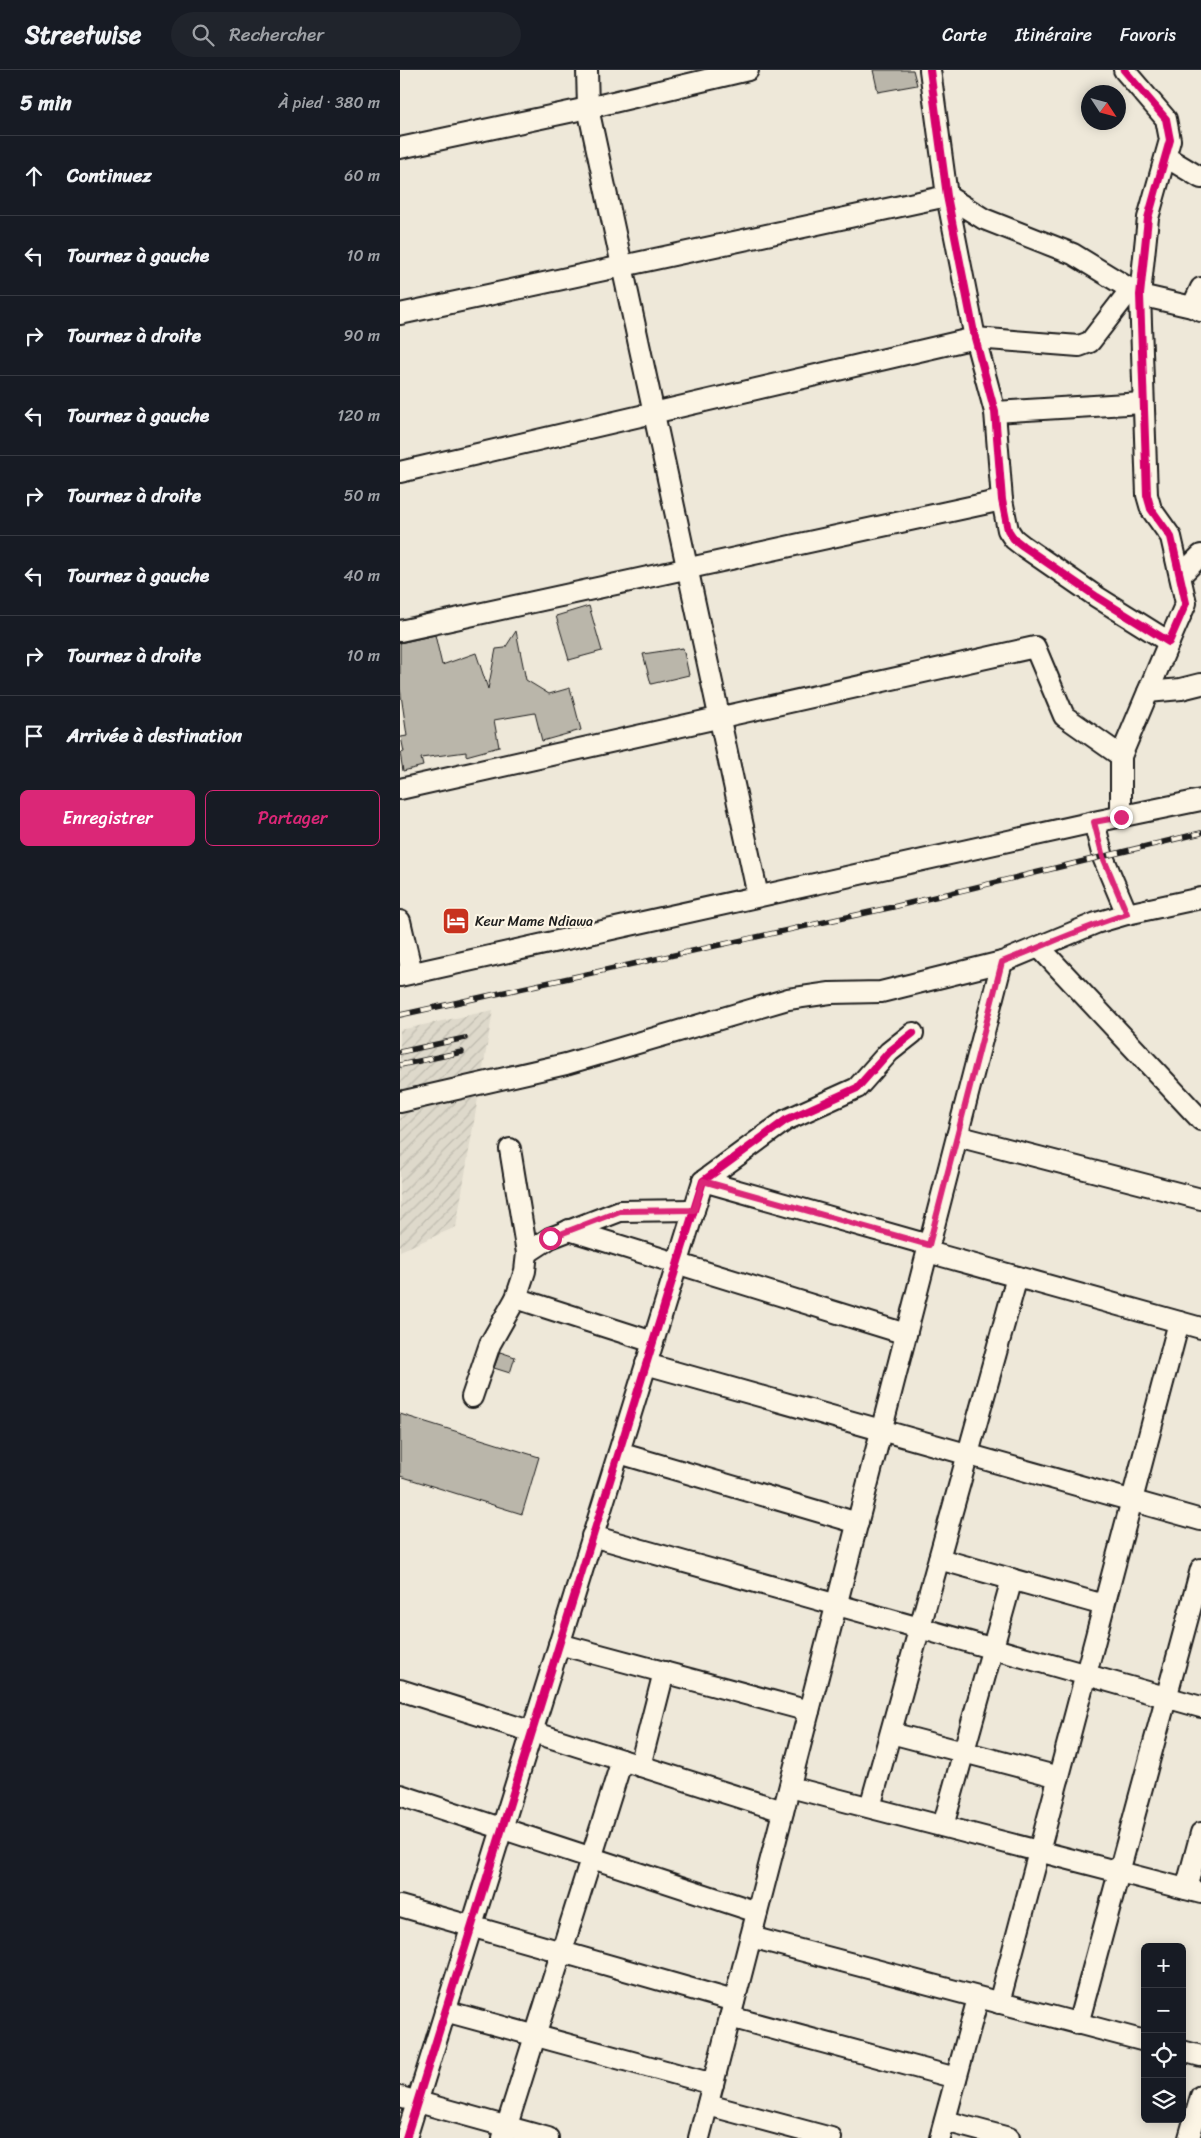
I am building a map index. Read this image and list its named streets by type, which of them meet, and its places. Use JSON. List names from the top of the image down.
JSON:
{
  "places": {
    "hotel": ["Keur Mame Ndiawa"]
  },
  "north": "bottom right",
  "page": {
    "header": "Streetwise",
    "search": "Rechercher",
    "nav": ["Carte", "Itinéraire", "Favoris"],
    "heading": ["5 min", "À pied · 380 m"],
    "list": [
      ["Continuez", "60 m"],
      ["Tournez à gauche", "10 m"],
      ["Tournez à droite", "90 m"],
      ["Tournez à gauche", "120 m"],
      ["Tournez à droite", "50 m"],
      ["Tournez à gauche", "40 m"],
      ["Tournez à droite", "10 m"],
      "Arrivée à destination"
    ],
    "buttons": ["Enregistrer", "Partager"],
    "map_buttons": ["+", "−"]
  }
}
